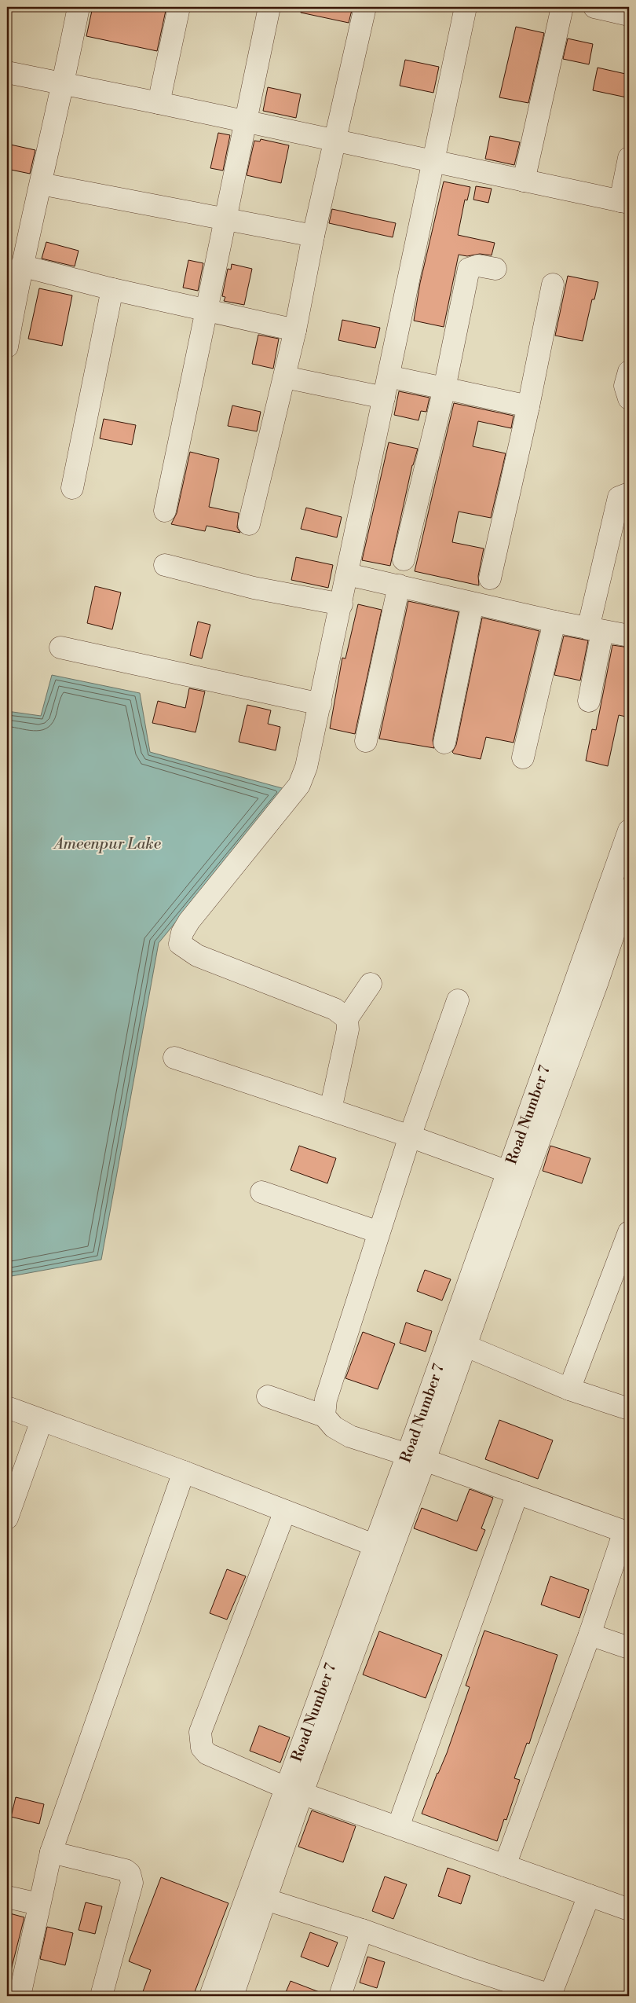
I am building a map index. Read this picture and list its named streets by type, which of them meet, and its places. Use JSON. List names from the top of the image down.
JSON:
{
  "streets": {
    "street": ["Road Number 7"]
  },
  "water": ["Ameenpur Lake"]
}
